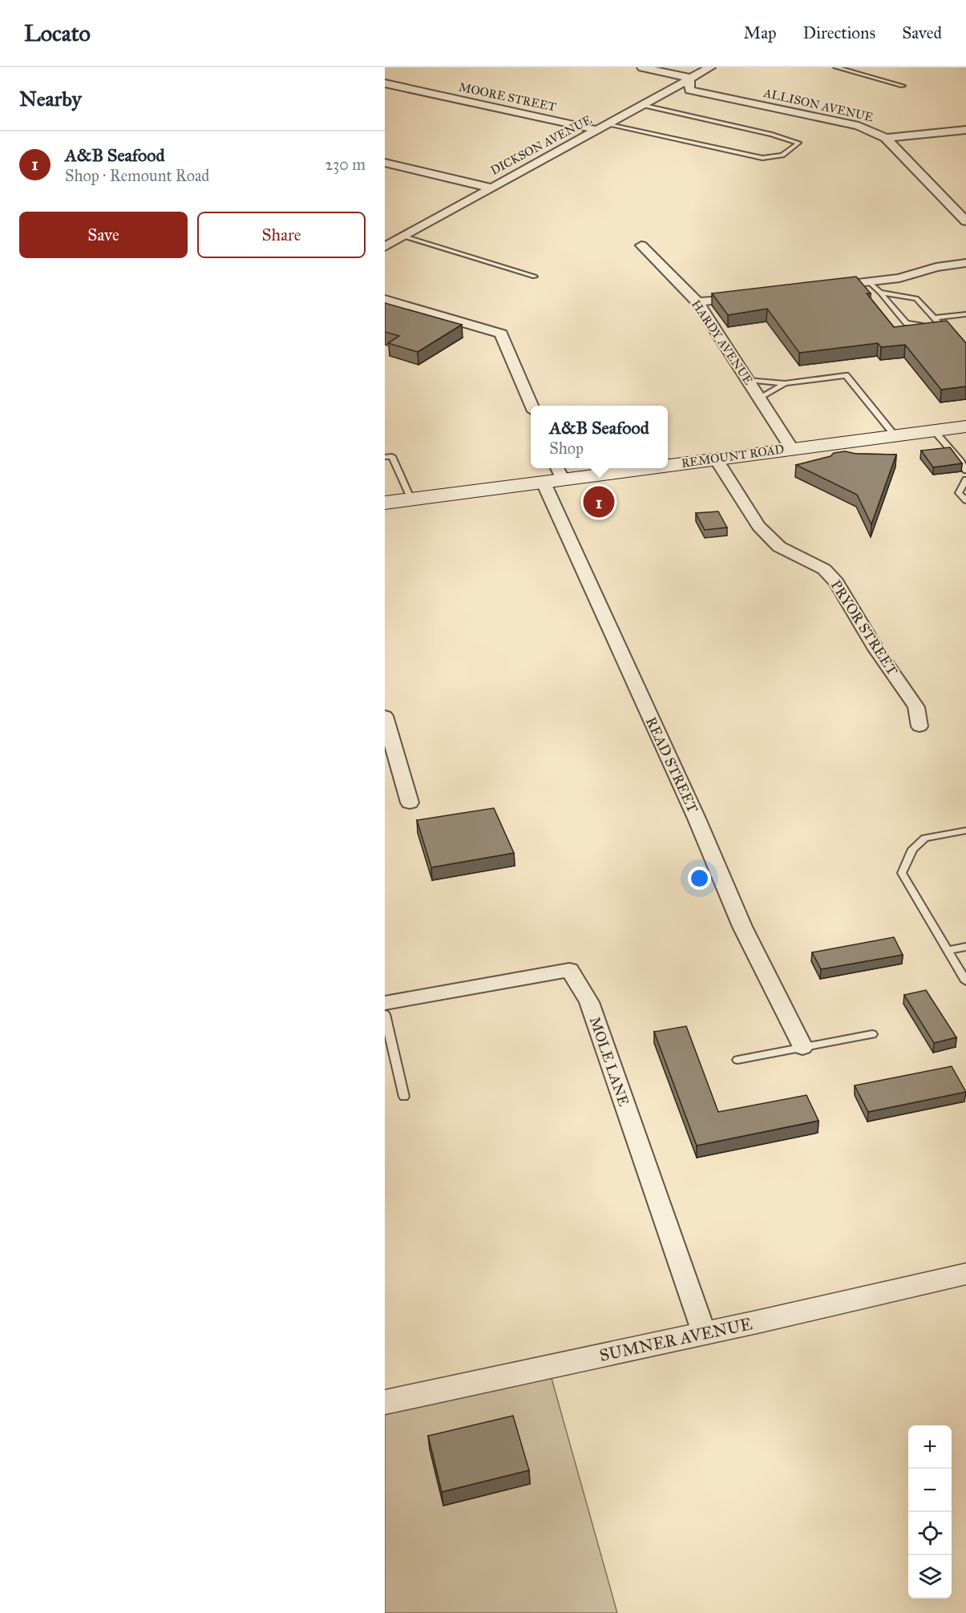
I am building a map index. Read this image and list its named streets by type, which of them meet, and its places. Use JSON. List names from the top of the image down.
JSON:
{
  "streets": {
    "main road": ["REMOUNT ROAD"],
    "street": [
      "MOORE STREET",
      "ALLISON AVENUE",
      "DICKSON AVENUE",
      "HARDY AVENUE",
      "PRYOR STREET",
      "READ STREET",
      "MOLE LANE",
      "SUMNER AVENUE"
    ]
  },
  "crossings": [
    ["MOORE STREET", "DICKSON AVENUE"],
    ["ALLISON AVENUE", "DICKSON AVENUE"],
    ["HARDY AVENUE", "REMOUNT ROAD"],
    ["REMOUNT ROAD", "PRYOR STREET"],
    ["REMOUNT ROAD", "READ STREET"],
    ["MOLE LANE", "SUMNER AVENUE"]
  ],
  "page": {
    "header": "Locato",
    "nav": ["Map", "Directions", "Saved"],
    "heading": "Nearby",
    "list": [
      {
        "mark": "1",
        "name": "A&B Seafood",
        "note": "Shop · Remount Road",
        "value": "230 m"
      }
    ],
    "buttons": ["Save", "Share"],
    "popup": ["A&B Seafood", "Shop"],
    "pins": "1",
    "map_buttons": ["+", "−"]
  }
}
